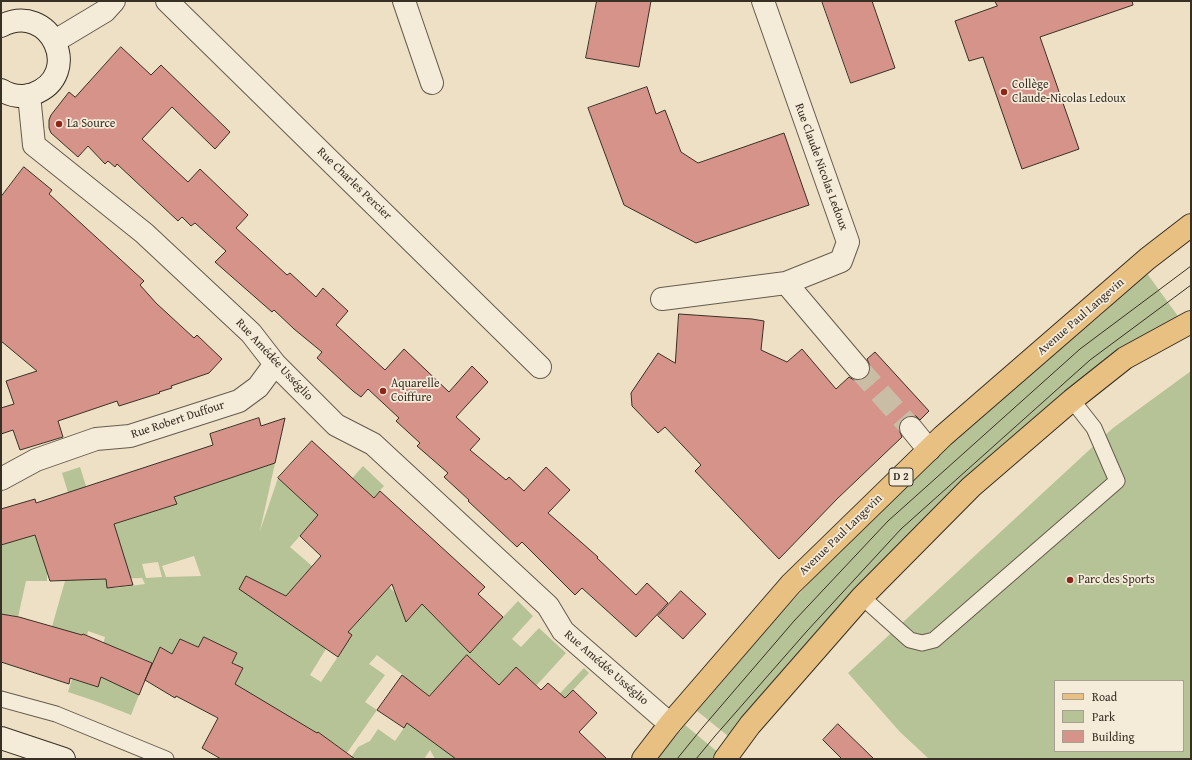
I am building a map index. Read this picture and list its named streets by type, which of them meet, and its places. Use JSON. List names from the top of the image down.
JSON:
{
  "streets": {
    "main road": ["Avenue Paul Langevin", "D 2"],
    "street": [
      "Rue Claude Nicolas Ledoux",
      "Rue Charles Percier",
      "Rue Amédée Usséglio",
      "Rue Robert Duffour"
    ]
  },
  "crossings": [
    ["Avenue Paul Langevin", "Rue Amédée Usséglio"],
    ["Rue Amédée Usséglio", "Rue Robert Duffour"]
  ],
  "places": [
    "Collège Claude-Nicolas Ledoux",
    "La Source",
    "Aquarelle Coiffure",
    "Parc des Sports"
  ],
  "legend": ["Road", "Park", "Building"]
}
